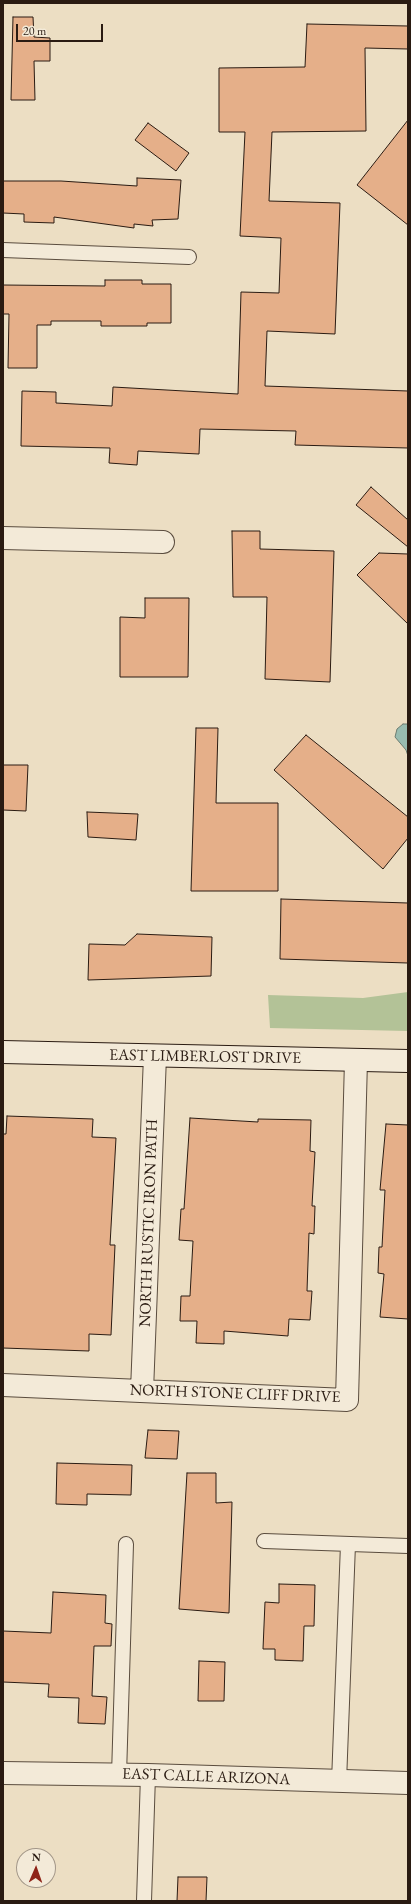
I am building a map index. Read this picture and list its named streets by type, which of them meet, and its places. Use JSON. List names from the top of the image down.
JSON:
{
  "streets": {
    "street": [
      "EAST LIMBERLOST DRIVE",
      "NORTH RUSTIC IRON PATH",
      "NORTH STONE CLIFF DRIVE",
      "EAST CALLE ARIZONA"
    ]
  },
  "crossings": [
    ["EAST LIMBERLOST DRIVE", "NORTH RUSTIC IRON PATH"],
    ["EAST LIMBERLOST DRIVE", "NORTH STONE CLIFF DRIVE"],
    ["NORTH RUSTIC IRON PATH", "NORTH STONE CLIFF DRIVE"]
  ],
  "scale_bar": "20 m",
  "north": "top"
}
